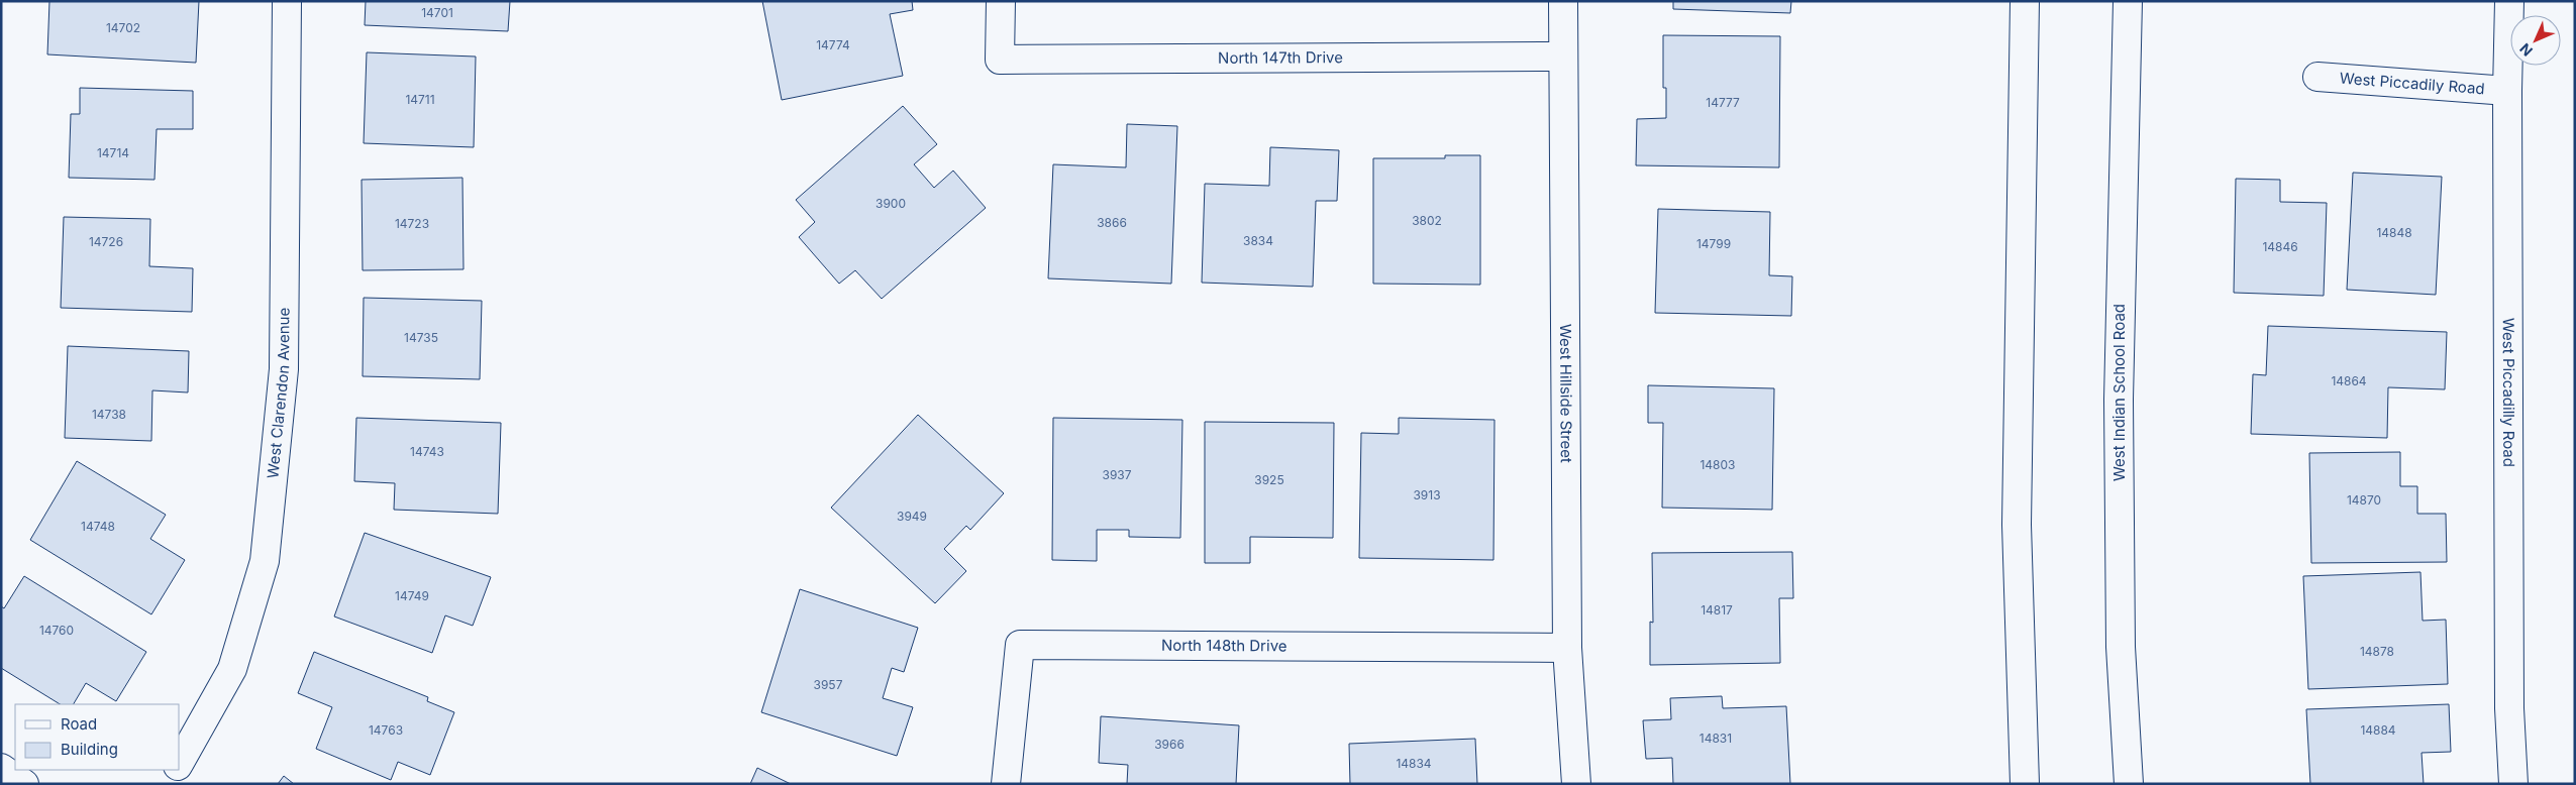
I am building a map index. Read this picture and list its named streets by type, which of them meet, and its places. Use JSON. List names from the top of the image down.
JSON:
{
  "streets": {
    "street": [
      "North 147th Drive",
      "West Piccadily Road",
      "West Hillside Street",
      "West Indian School Road",
      "West Piccadilly Road",
      "West Clarendon Avenue",
      "North 148th Drive"
    ]
  },
  "crossings": [
    ["North 147th Drive", "West Hillside Street"],
    ["West Piccadily Road", "West Piccadilly Road"],
    ["West Hillside Street", "North 148th Drive"]
  ],
  "house_numbers": [
    "14701",
    "14702",
    "14774",
    "14711",
    "14777",
    "14714",
    "3900",
    "3802",
    "3866",
    "14723",
    "14848",
    "3834",
    "14726",
    "14799",
    "14846",
    "14735",
    "14864",
    "14738",
    "14743",
    "14803",
    "3937",
    "3925",
    "3913",
    "14870",
    "3949",
    "14748",
    "14749",
    "14817",
    "14760",
    "14878",
    "3957",
    "14763",
    "14884",
    "14831",
    "3966",
    "14834"
  ],
  "legend": ["Road", "Building"],
  "north": "bottom left"
}
